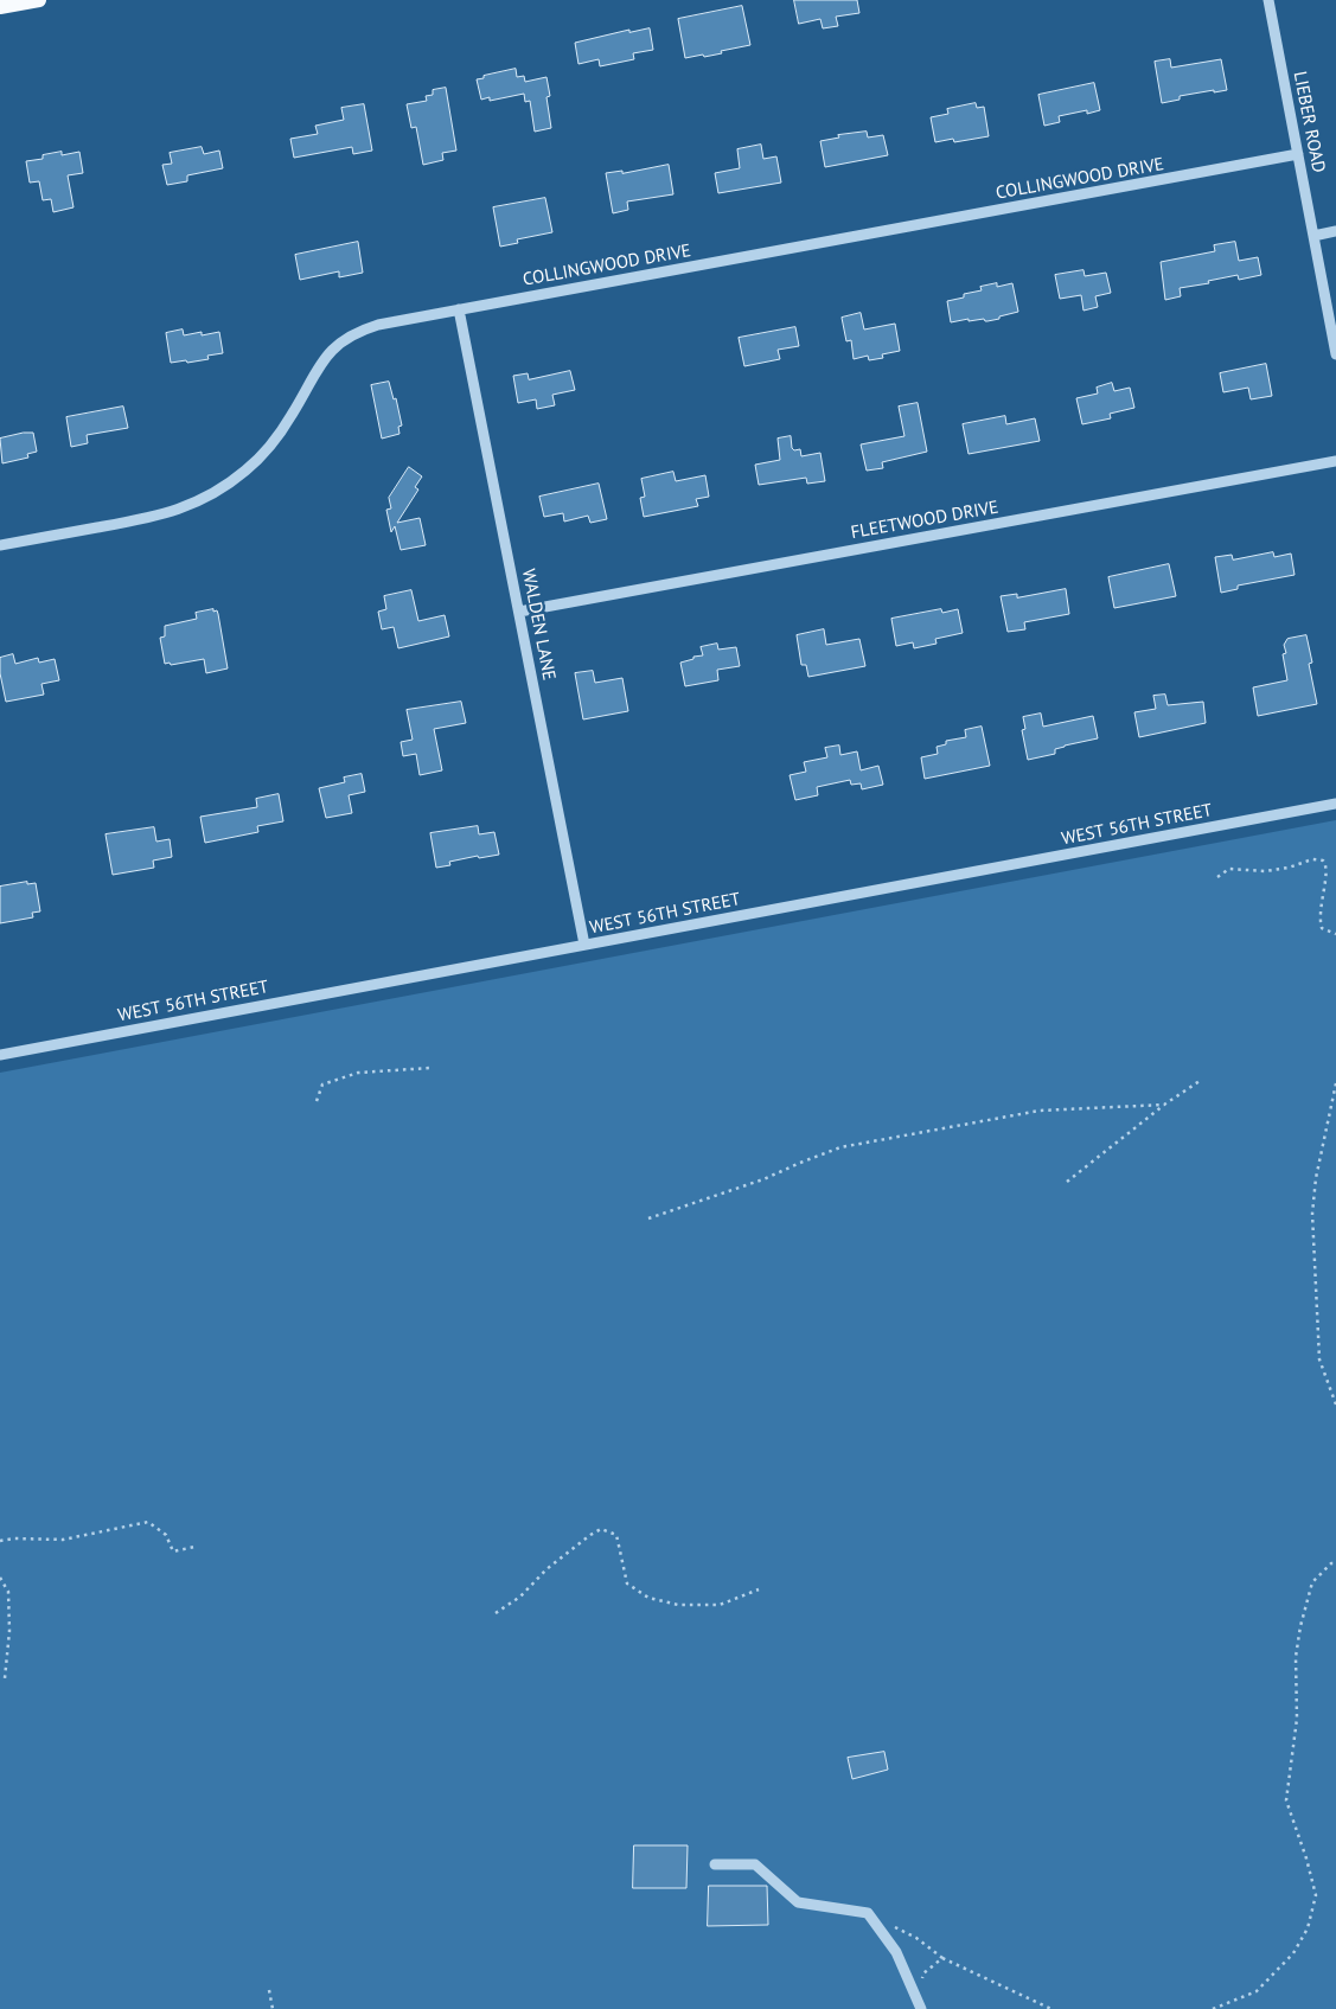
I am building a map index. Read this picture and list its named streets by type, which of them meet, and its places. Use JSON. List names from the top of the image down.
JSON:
{
  "streets": {
    "street": [
      "LIEBER ROAD",
      "COLLINGWOOD DRIVE",
      "FLEETWOOD DRIVE",
      "WALDEN LANE",
      "WEST 56TH STREET"
    ]
  },
  "crossings": [
    ["LIEBER ROAD", "COLLINGWOOD DRIVE"],
    ["COLLINGWOOD DRIVE", "WALDEN LANE"],
    ["FLEETWOOD DRIVE", "WALDEN LANE"],
    ["WALDEN LANE", "WEST 56TH STREET"]
  ]
}
